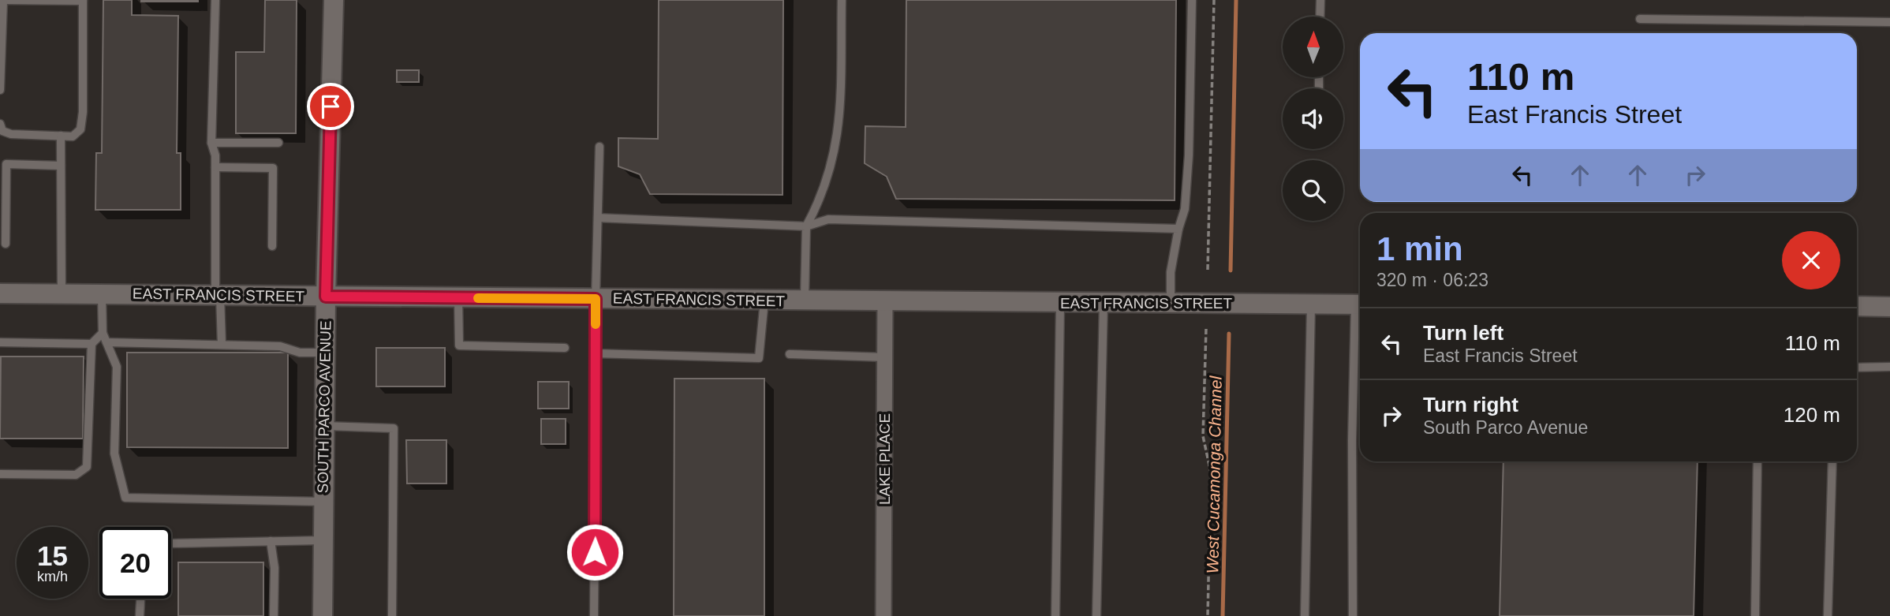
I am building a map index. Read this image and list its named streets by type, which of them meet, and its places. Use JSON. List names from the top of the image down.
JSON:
{
  "streets": {
    "street": ["EAST FRANCIS STREET", "SOUTH PARCO AVENUE", "LAKE PLACE"]
  },
  "crossings": [
    ["EAST FRANCIS STREET", "SOUTH PARCO AVENUE"],
    ["EAST FRANCIS STREET", "LAKE PLACE"]
  ],
  "water": ["West Cucamonga Channel"],
  "north": "top",
  "page": {
    "turn": ["110 m", "East Francis Street"],
    "heading": ["1 min", "320 m · 06:23"],
    "list": [
      {
        "name": "Turn left",
        "note": "East Francis Street",
        "value": "110 m"
      },
      {
        "name": "Turn right",
        "note": "South Parco Avenue",
        "value": "120 m"
      }
    ],
    "speed": "15 km/h",
    "limit": "20"
  }
}
